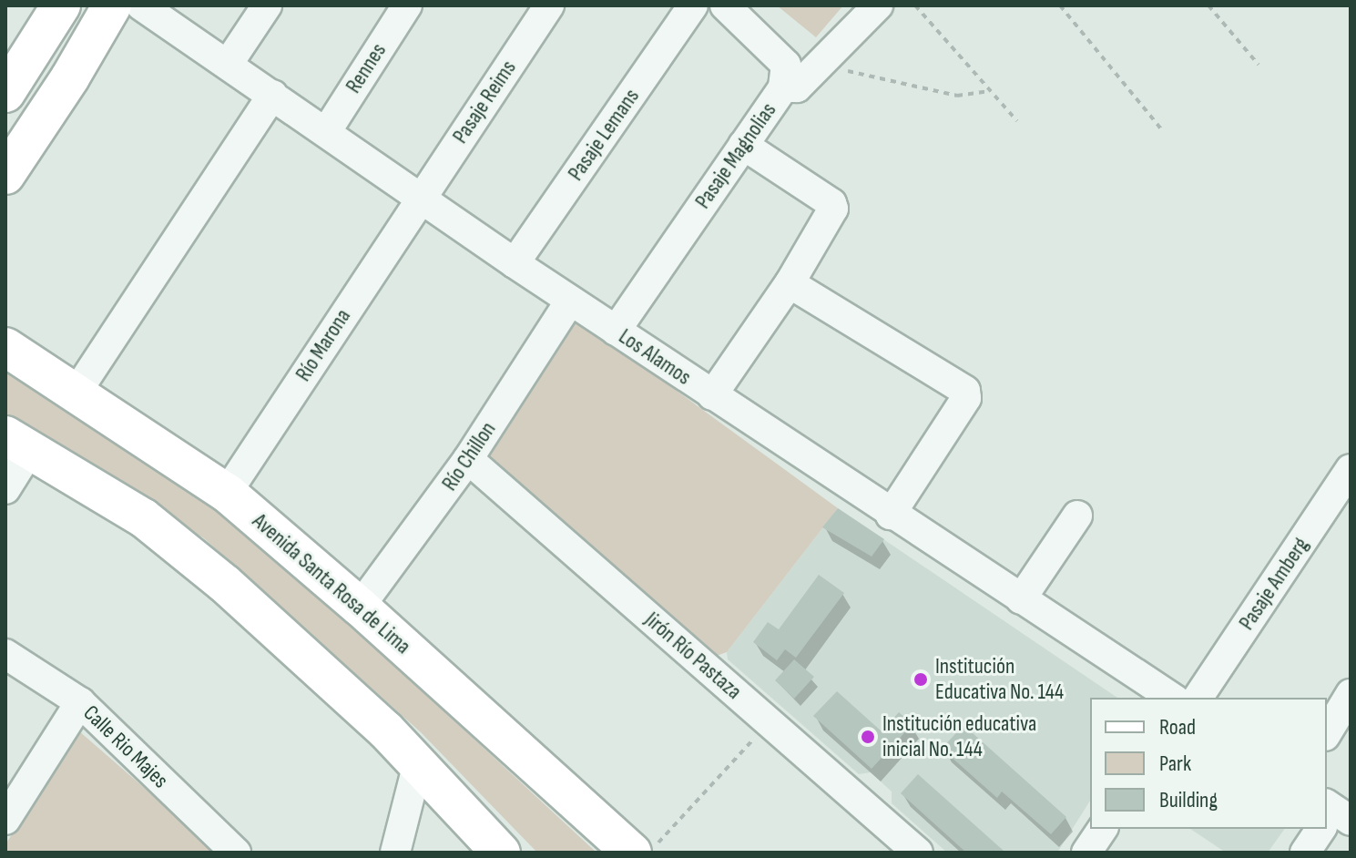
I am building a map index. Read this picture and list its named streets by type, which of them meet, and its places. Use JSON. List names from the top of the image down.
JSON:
{
  "streets": {
    "main road": ["Avenida Santa Rosa de Lima"],
    "street": [
      "Rennes",
      "Pasaje Reims",
      "Pasaje Lemans",
      "Pasaje Magnolias",
      "Río Marona",
      "Los Alamos",
      "Río Chillon",
      "Pasaje Amberg",
      "Jirón Río Pastaza",
      "Calle Rio Majes"
    ]
  },
  "crossings": [
    ["Rennes", "Los Alamos"],
    ["Pasaje Reims", "Río Marona"],
    ["Pasaje Reims", "Los Alamos"],
    ["Pasaje Lemans", "Los Alamos"],
    ["Pasaje Magnolias", "Los Alamos"],
    ["Río Marona", "Los Alamos"],
    ["Río Marona", "Avenida Santa Rosa de Lima"],
    ["Los Alamos", "Río Chillon"],
    ["Río Chillon", "Avenida Santa Rosa de Lima"],
    ["Río Chillon", "Jirón Río Pastaza"]
  ],
  "places": ["Institución Educativa No. 144", "Institución educativa inicial No. 144"],
  "legend": ["Road", "Park", "Building"]
}
